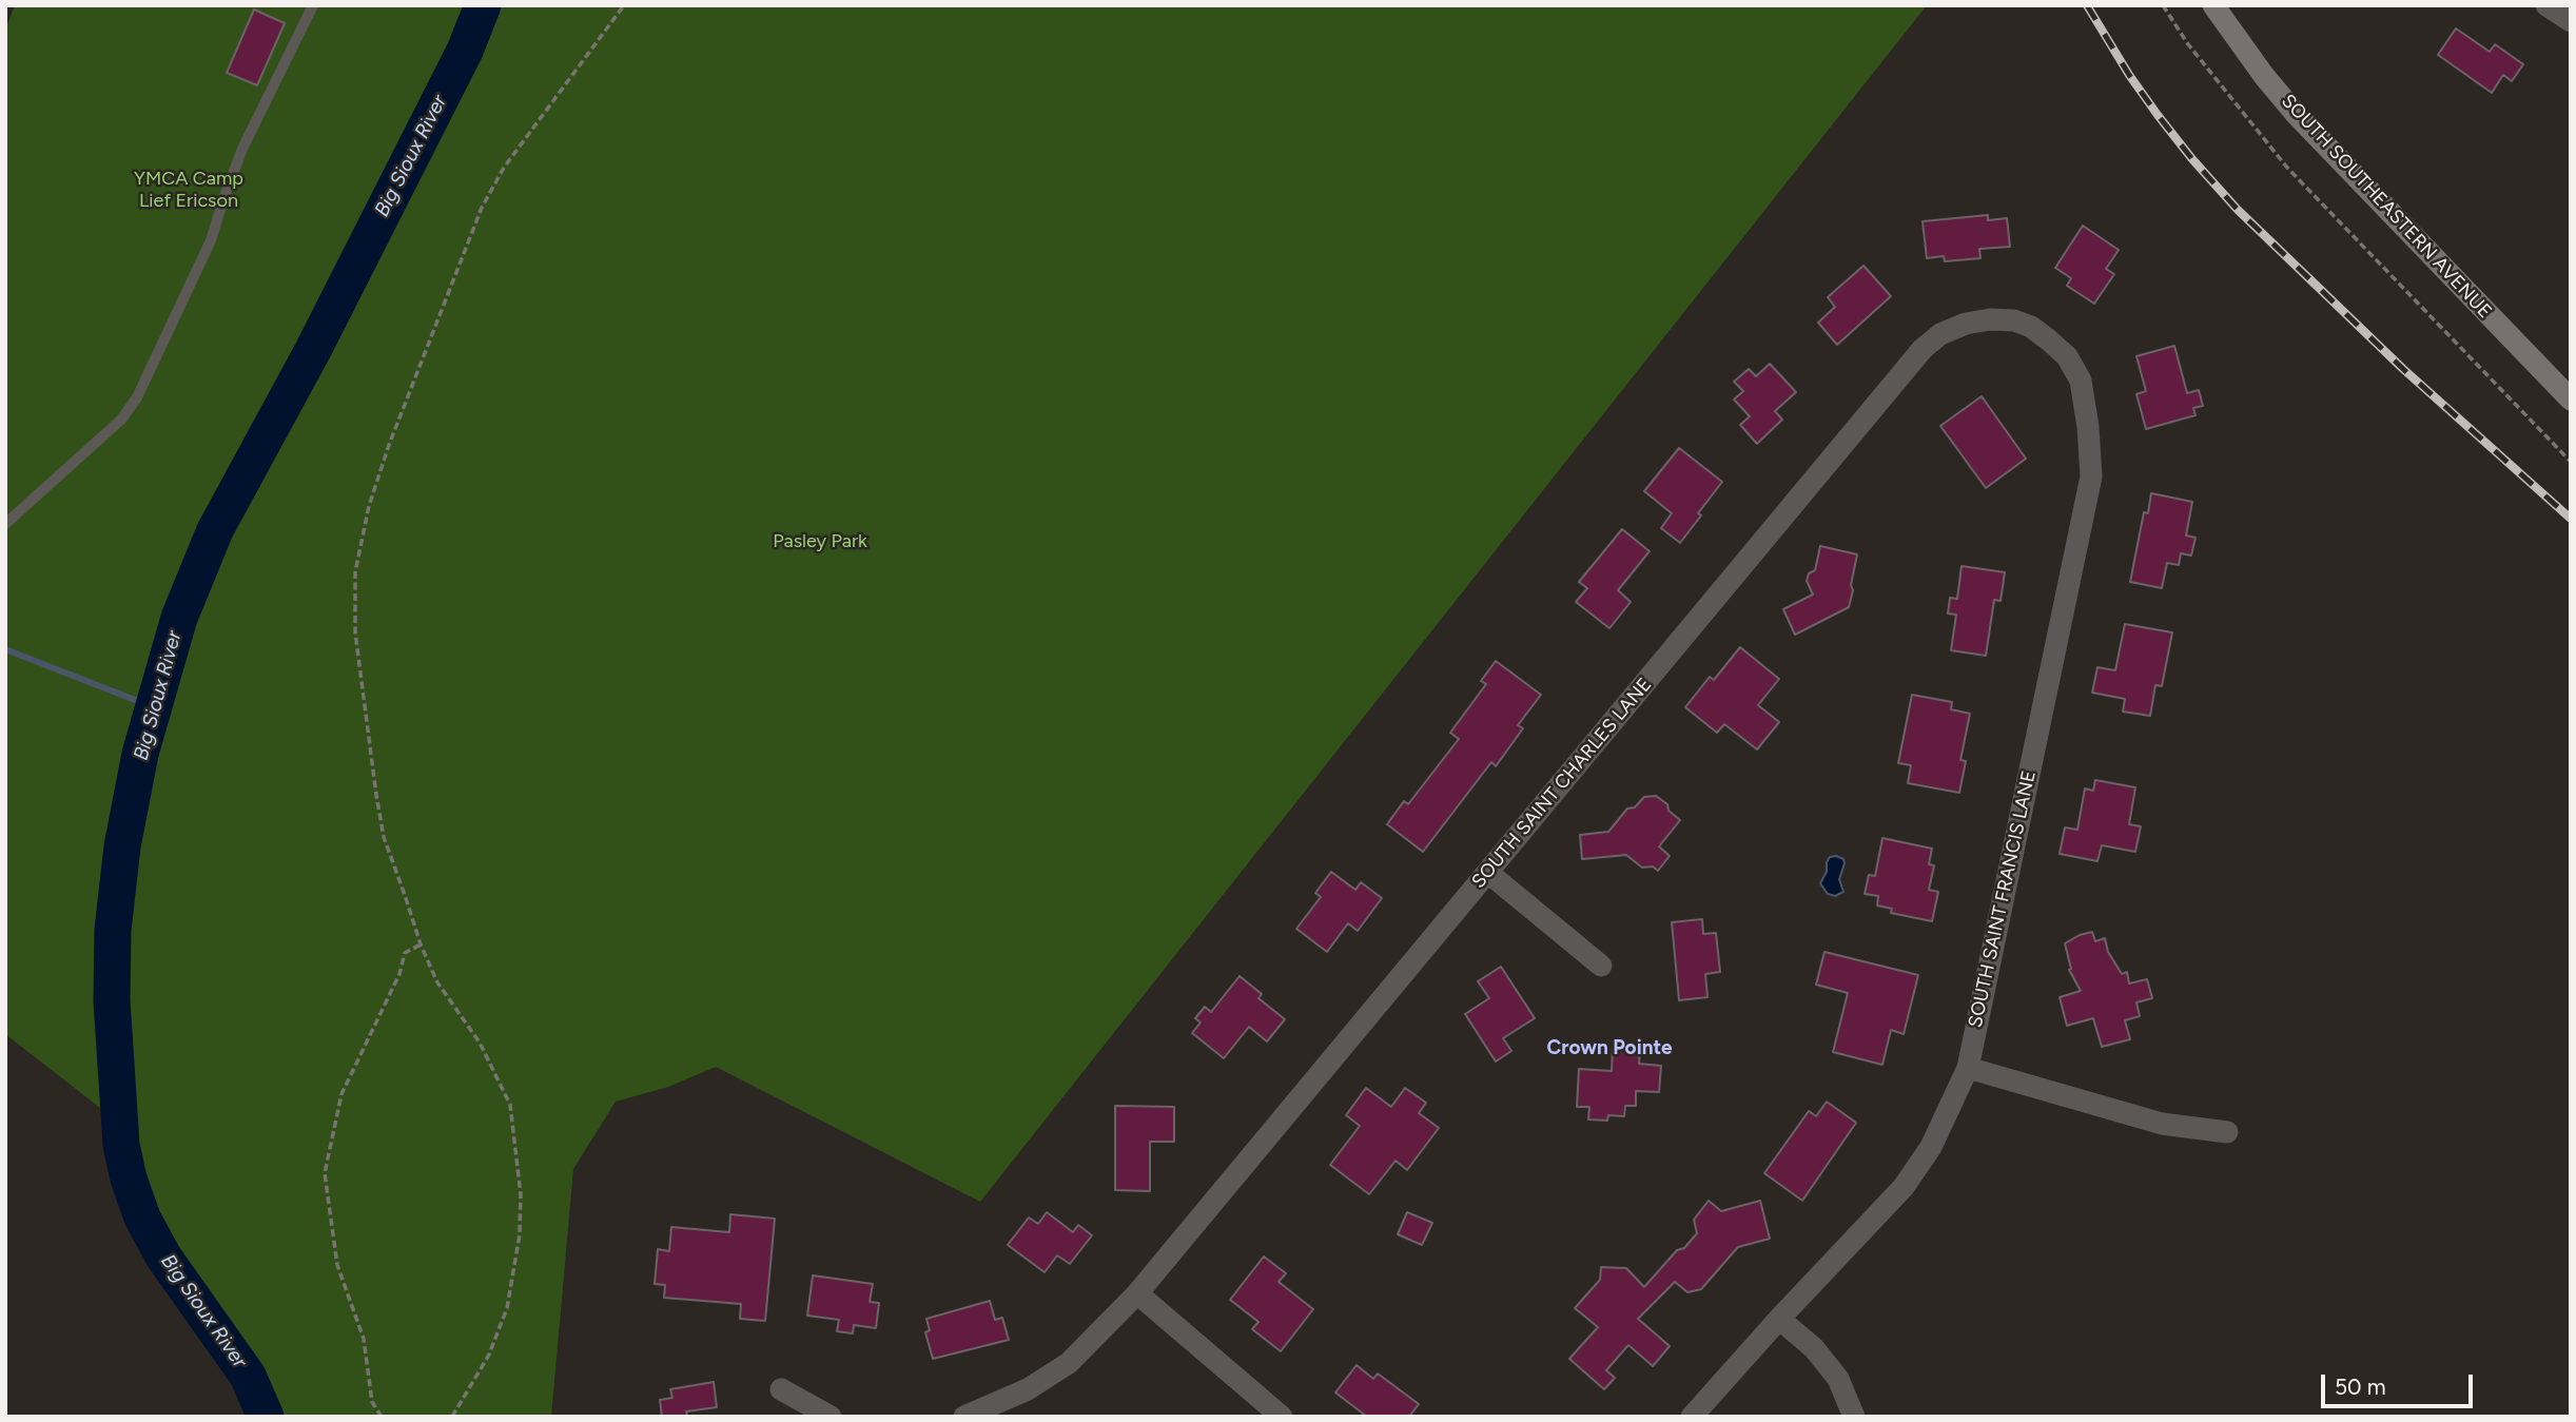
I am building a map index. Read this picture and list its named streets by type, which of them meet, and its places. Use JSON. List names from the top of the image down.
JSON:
{
  "streets": {
    "main road": ["SOUTH SOUTHEASTERN AVENUE"],
    "street": ["SOUTH SAINT CHARLES LANE", "SOUTH SAINT FRANCIS LANE"]
  },
  "crossings": [
    ["SOUTH SAINT CHARLES LANE", "SOUTH SAINT FRANCIS LANE"]
  ],
  "districts": ["Crown Pointe"],
  "water": ["Big Sioux River"],
  "parks": ["YMCA Camp Lief Ericson", "Pasley Park"],
  "scale_bar": "50 m"
}
